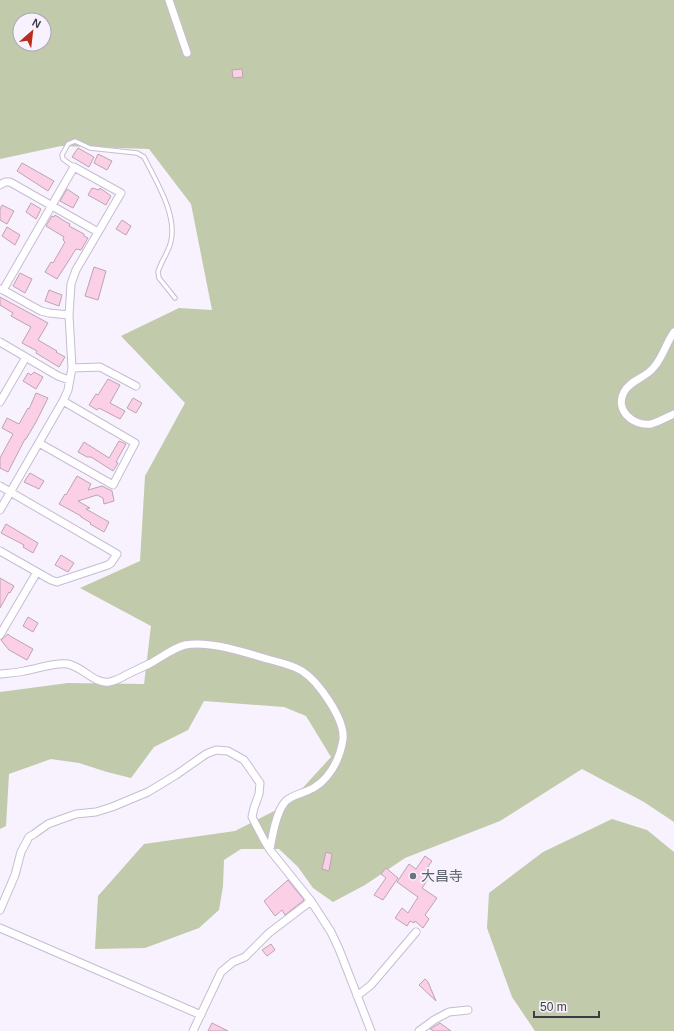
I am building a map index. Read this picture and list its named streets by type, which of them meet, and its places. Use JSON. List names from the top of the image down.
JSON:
{
  "places": ["大昌寺"],
  "scale_bar": "50 m",
  "north": "top right"
}
